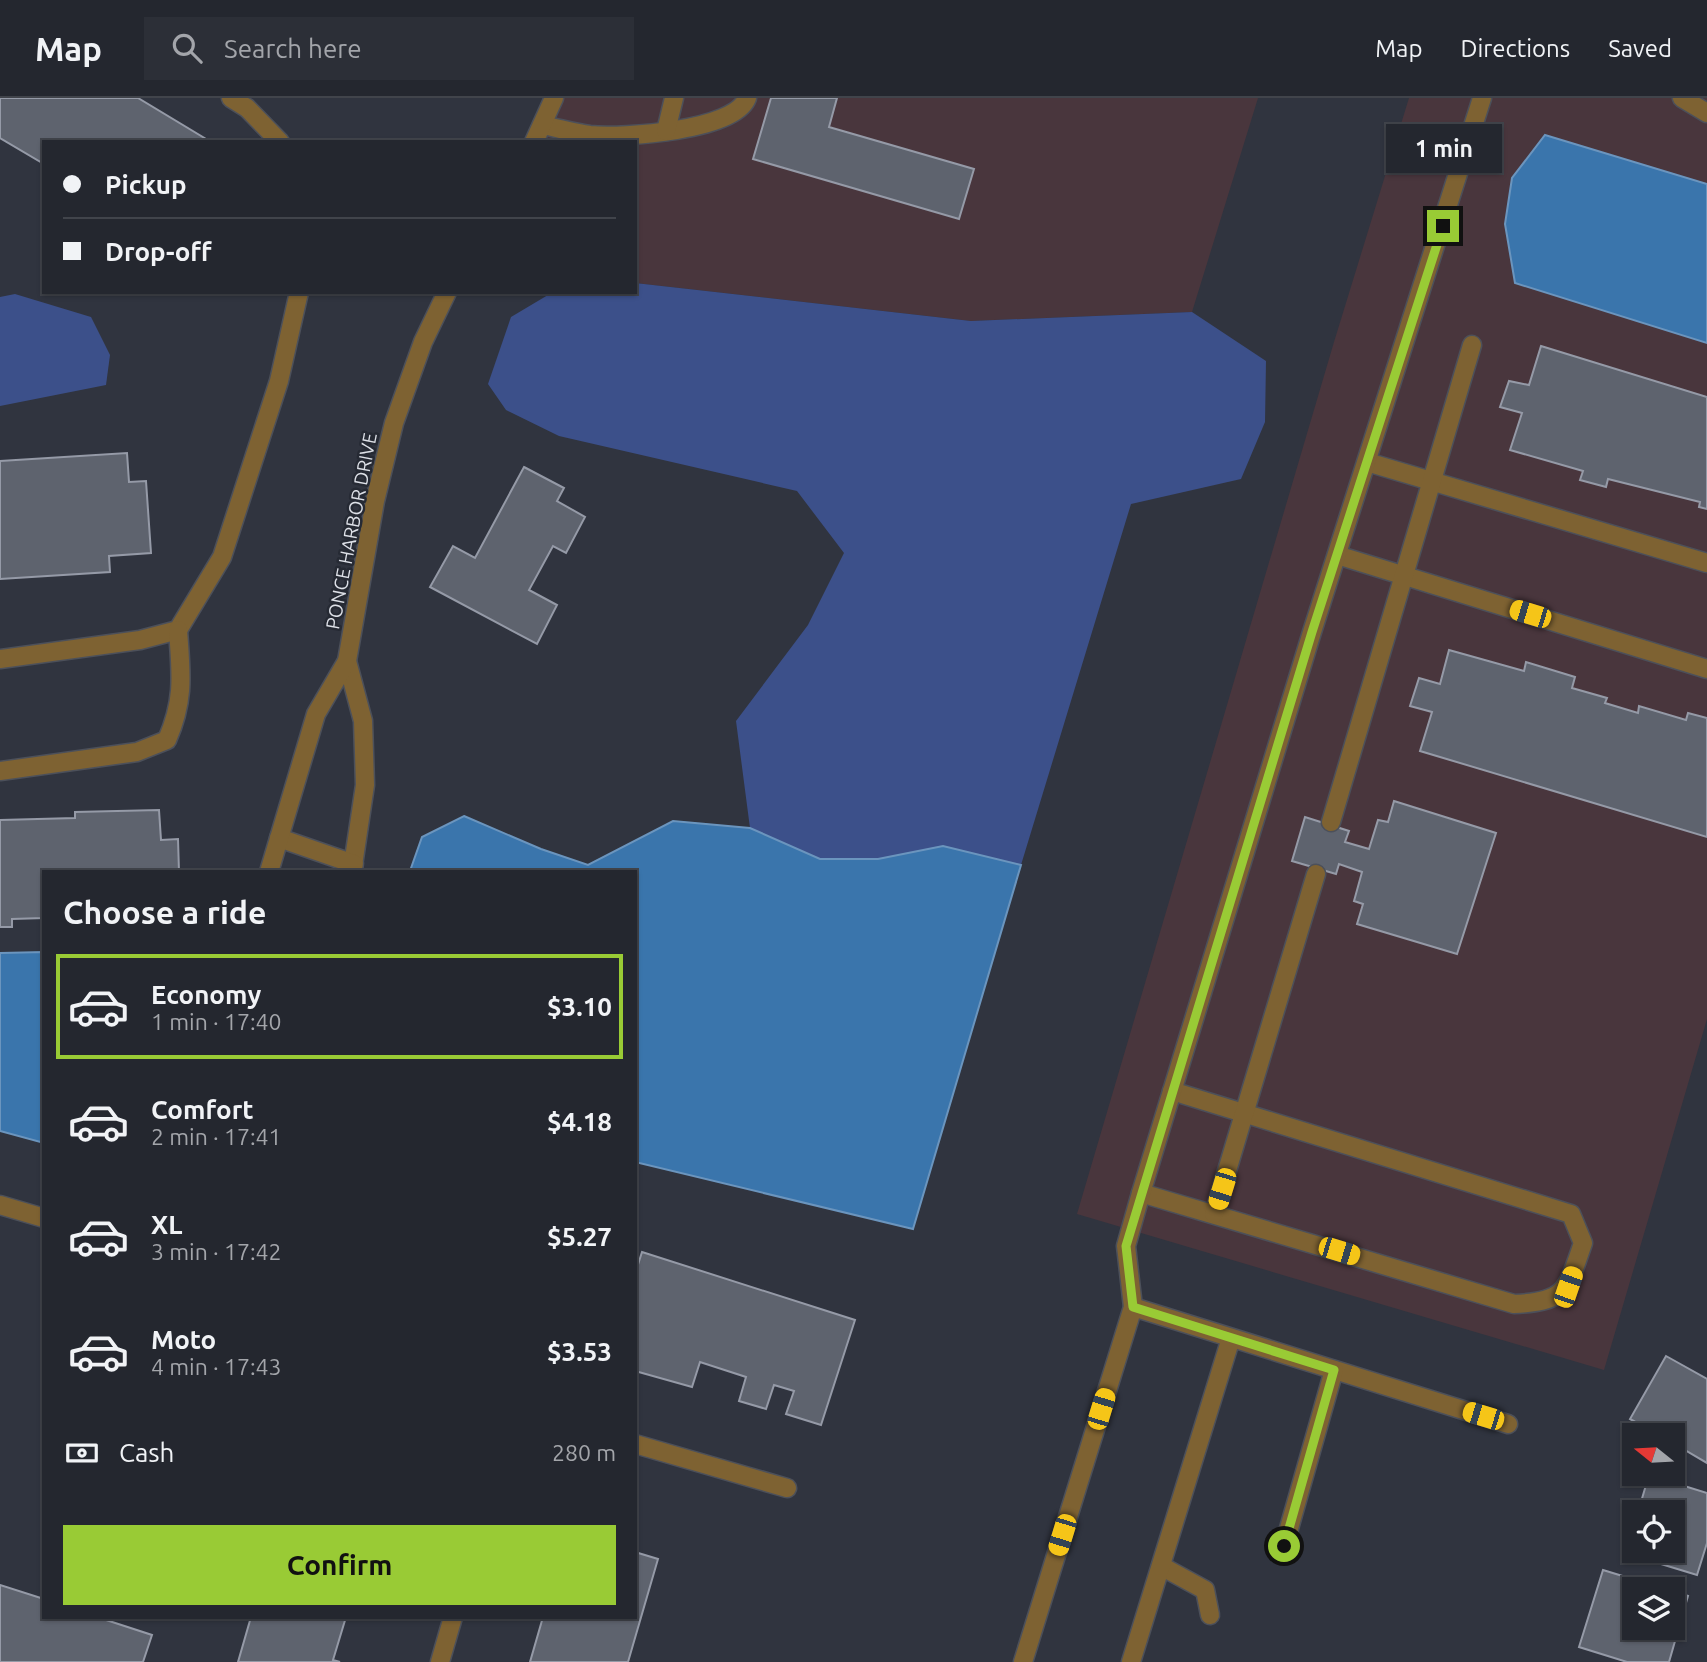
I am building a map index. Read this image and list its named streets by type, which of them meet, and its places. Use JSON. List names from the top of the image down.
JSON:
{
  "streets": {
    "street": ["PONCE HARBOR DRIVE"]
  },
  "north": "left",
  "page": {
    "header": "Map",
    "search": "Search here",
    "nav": ["Map", "Directions", "Saved"],
    "bubble": "1 min",
    "banner": ["Pickup", "Drop-off"],
    "heading": "Choose a ride",
    "list": [
      {
        "name": "Economy",
        "note": "1 min · 17:40",
        "value": "$3.10"
      },
      {
        "name": "Comfort",
        "note": "2 min · 17:41",
        "value": "$4.18"
      },
      {
        "name": "XL",
        "note": "3 min · 17:42",
        "value": "$5.27"
      },
      {
        "name": "Moto",
        "note": "4 min · 17:43",
        "value": "$3.53"
      }
    ],
    "pay": ["Cash", "280 m"],
    "buttons": "Confirm"
  }
}
